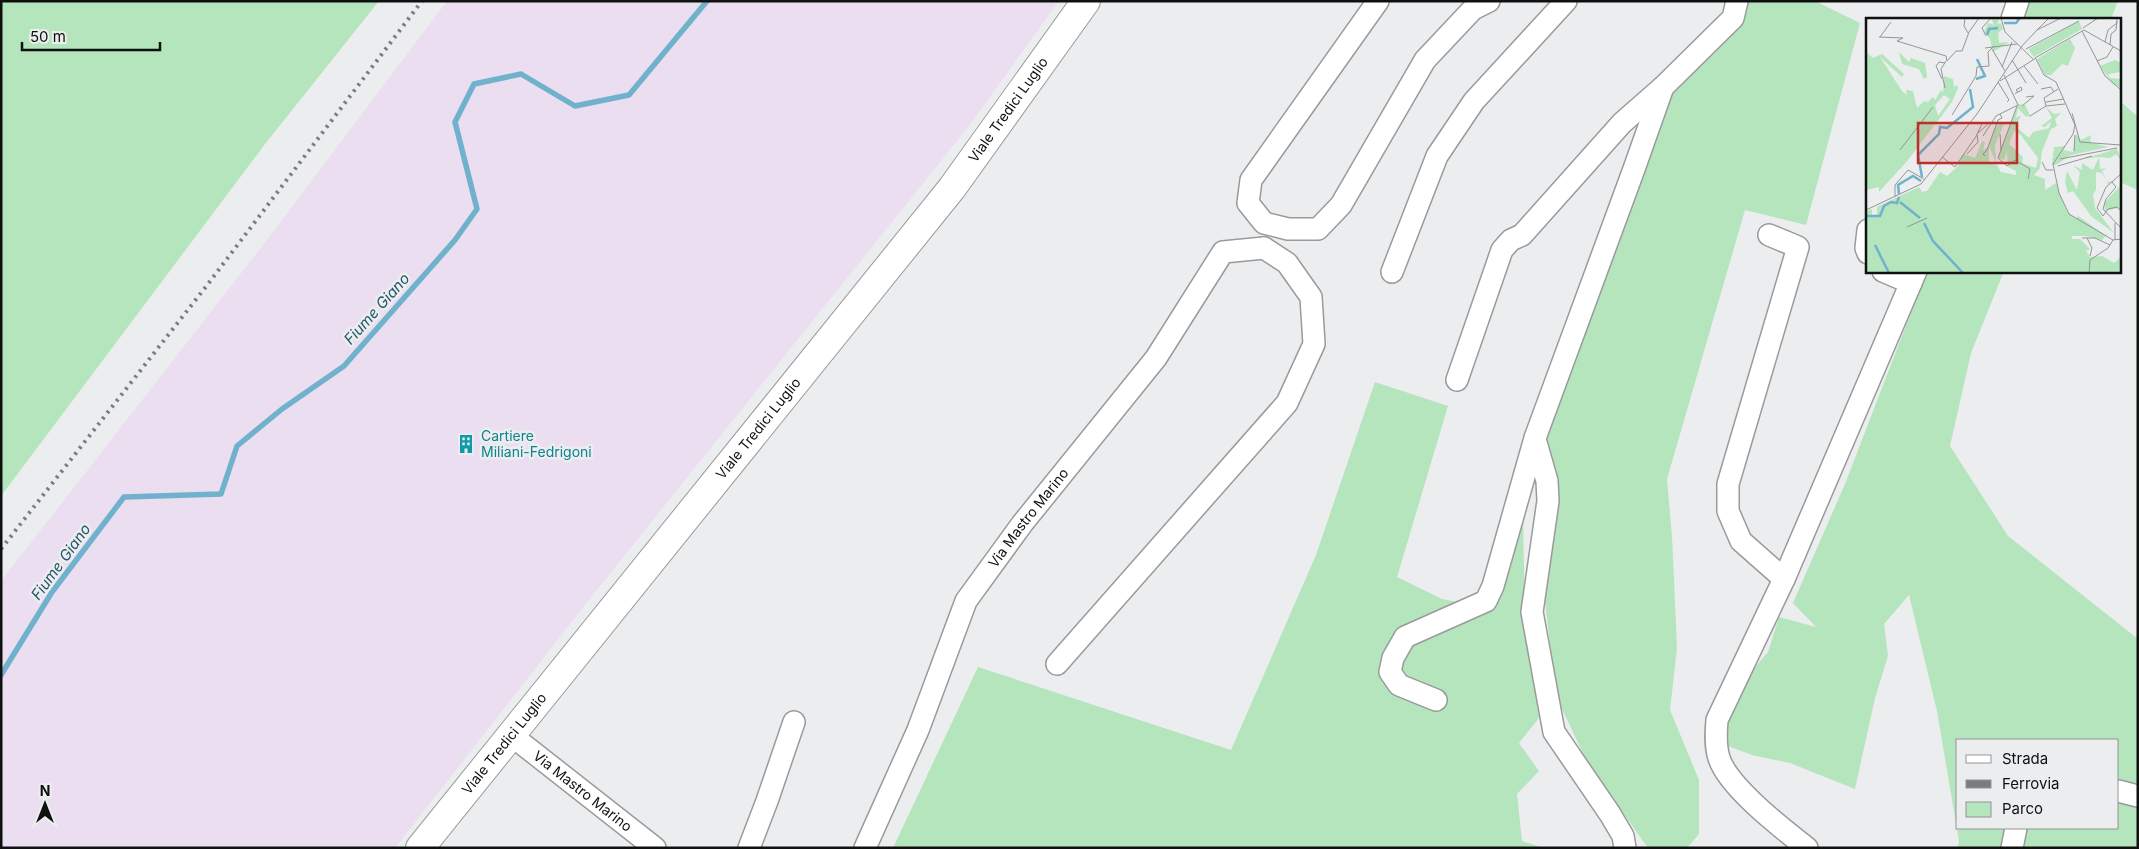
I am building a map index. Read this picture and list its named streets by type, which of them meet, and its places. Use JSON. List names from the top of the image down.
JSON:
{
  "streets": {
    "main road": ["Viale Tredici Luglio"],
    "street": ["Via Mastro Marino"]
  },
  "crossings": [
    ["Viale Tredici Luglio", "Via Mastro Marino"]
  ],
  "water": ["Fiume Giano"],
  "places": {
    "building": ["Cartiere Miliani-Fedrigoni"]
  },
  "legend": ["Strada", "Ferrovia", "Parco"],
  "scale_bar": "50 m",
  "north": "top"
}
